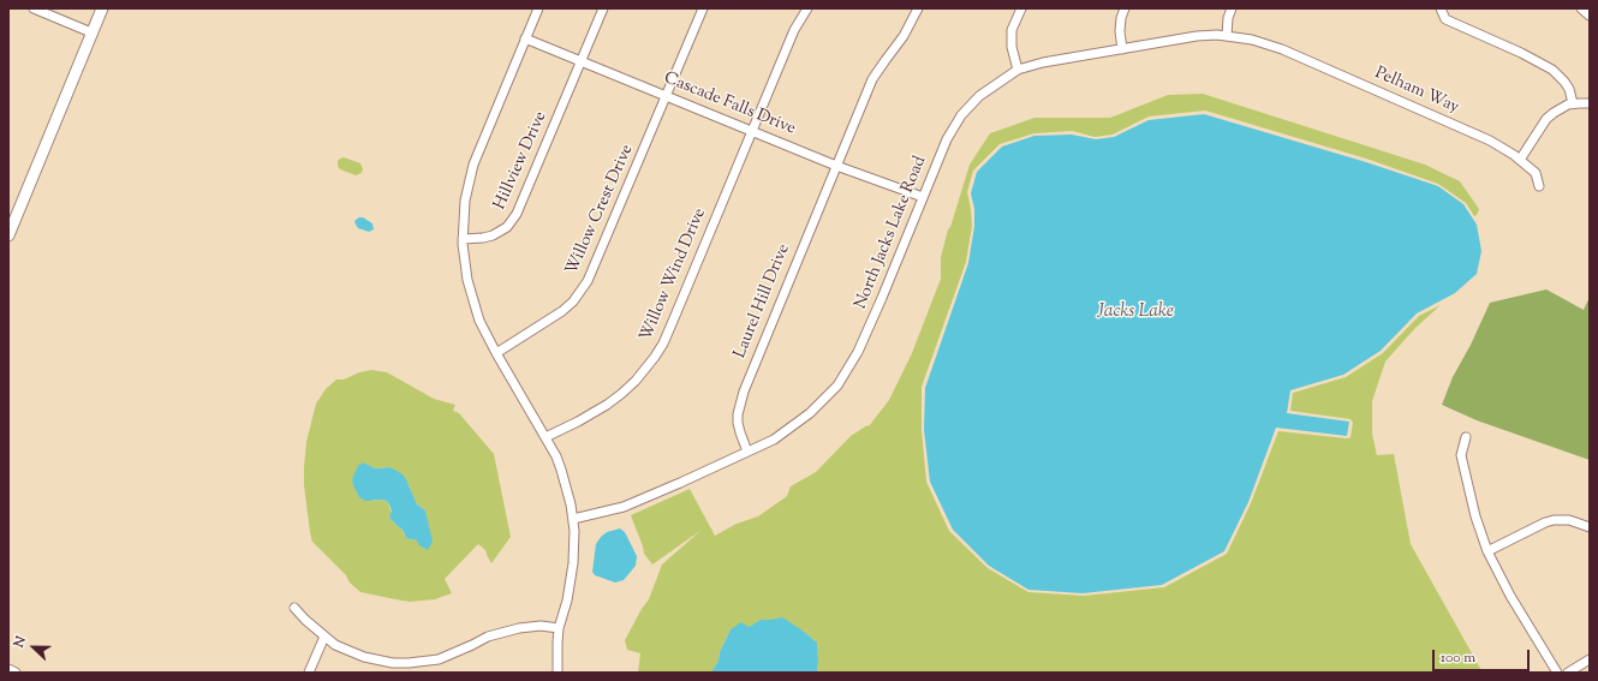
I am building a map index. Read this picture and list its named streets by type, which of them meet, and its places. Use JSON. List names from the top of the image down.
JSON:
{
  "streets": {
    "street": [
      "Pelham Way",
      "Cascade Falls Drive",
      "Hillview Drive",
      "Willow Crest Drive",
      "North Jacks Lake Road",
      "Willow Wind Drive",
      "Laurel Hill Drive"
    ]
  },
  "crossings": [
    ["Pelham Way", "North Jacks Lake Road"],
    ["Cascade Falls Drive", "Hillview Drive"],
    ["Cascade Falls Drive", "Willow Crest Drive"],
    ["Cascade Falls Drive", "North Jacks Lake Road"],
    ["Cascade Falls Drive", "Willow Wind Drive"],
    ["Cascade Falls Drive", "Laurel Hill Drive"],
    ["North Jacks Lake Road", "Laurel Hill Drive"]
  ],
  "water": ["Jacks Lake"],
  "scale_bar": "100 m",
  "north": "left"
}
